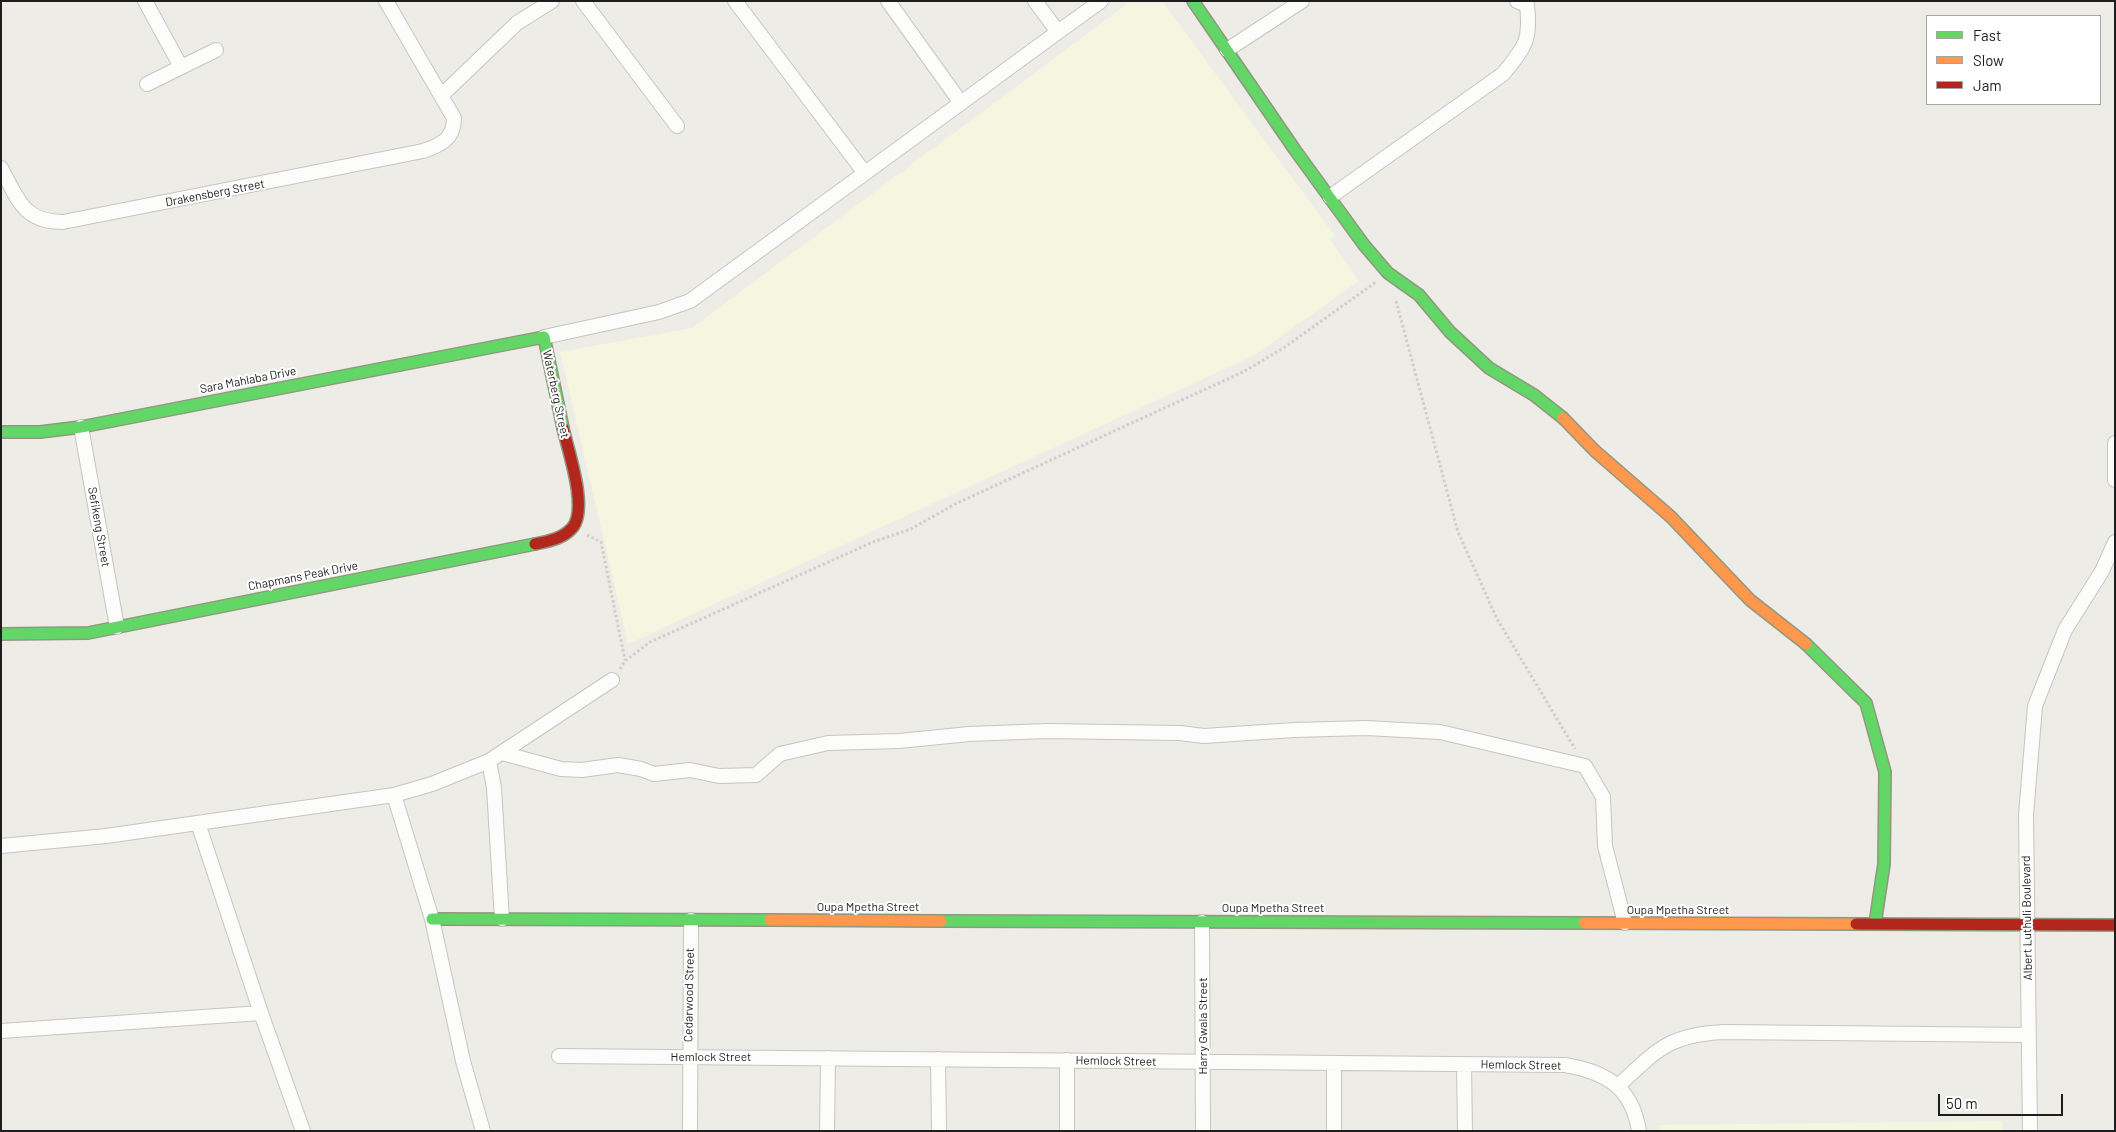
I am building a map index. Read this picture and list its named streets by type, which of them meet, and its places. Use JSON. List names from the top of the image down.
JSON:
{
  "streets": {
    "street": [
      "Drakensberg Street",
      "Sara Mahlaba Drive",
      "Waterberg Street",
      "Sefikeng Street",
      "Chapmans Peak Drive",
      "Oupa Mpetha Street",
      "Albert Luthuli Boulevard",
      "Cedarwood Street",
      "Harry Gwala Street",
      "Hemlock Street"
    ]
  },
  "crossings": [
    ["Sara Mahlaba Drive", "Waterberg Street"],
    ["Sara Mahlaba Drive", "Sefikeng Street"],
    ["Waterberg Street", "Chapmans Peak Drive"],
    ["Sefikeng Street", "Chapmans Peak Drive"],
    ["Oupa Mpetha Street", "Albert Luthuli Boulevard"],
    ["Oupa Mpetha Street", "Cedarwood Street"],
    ["Oupa Mpetha Street", "Harry Gwala Street"],
    ["Cedarwood Street", "Hemlock Street"],
    ["Harry Gwala Street", "Hemlock Street"]
  ],
  "legend": ["Fast", "Slow", "Jam"],
  "scale_bar": "50 m"
}
